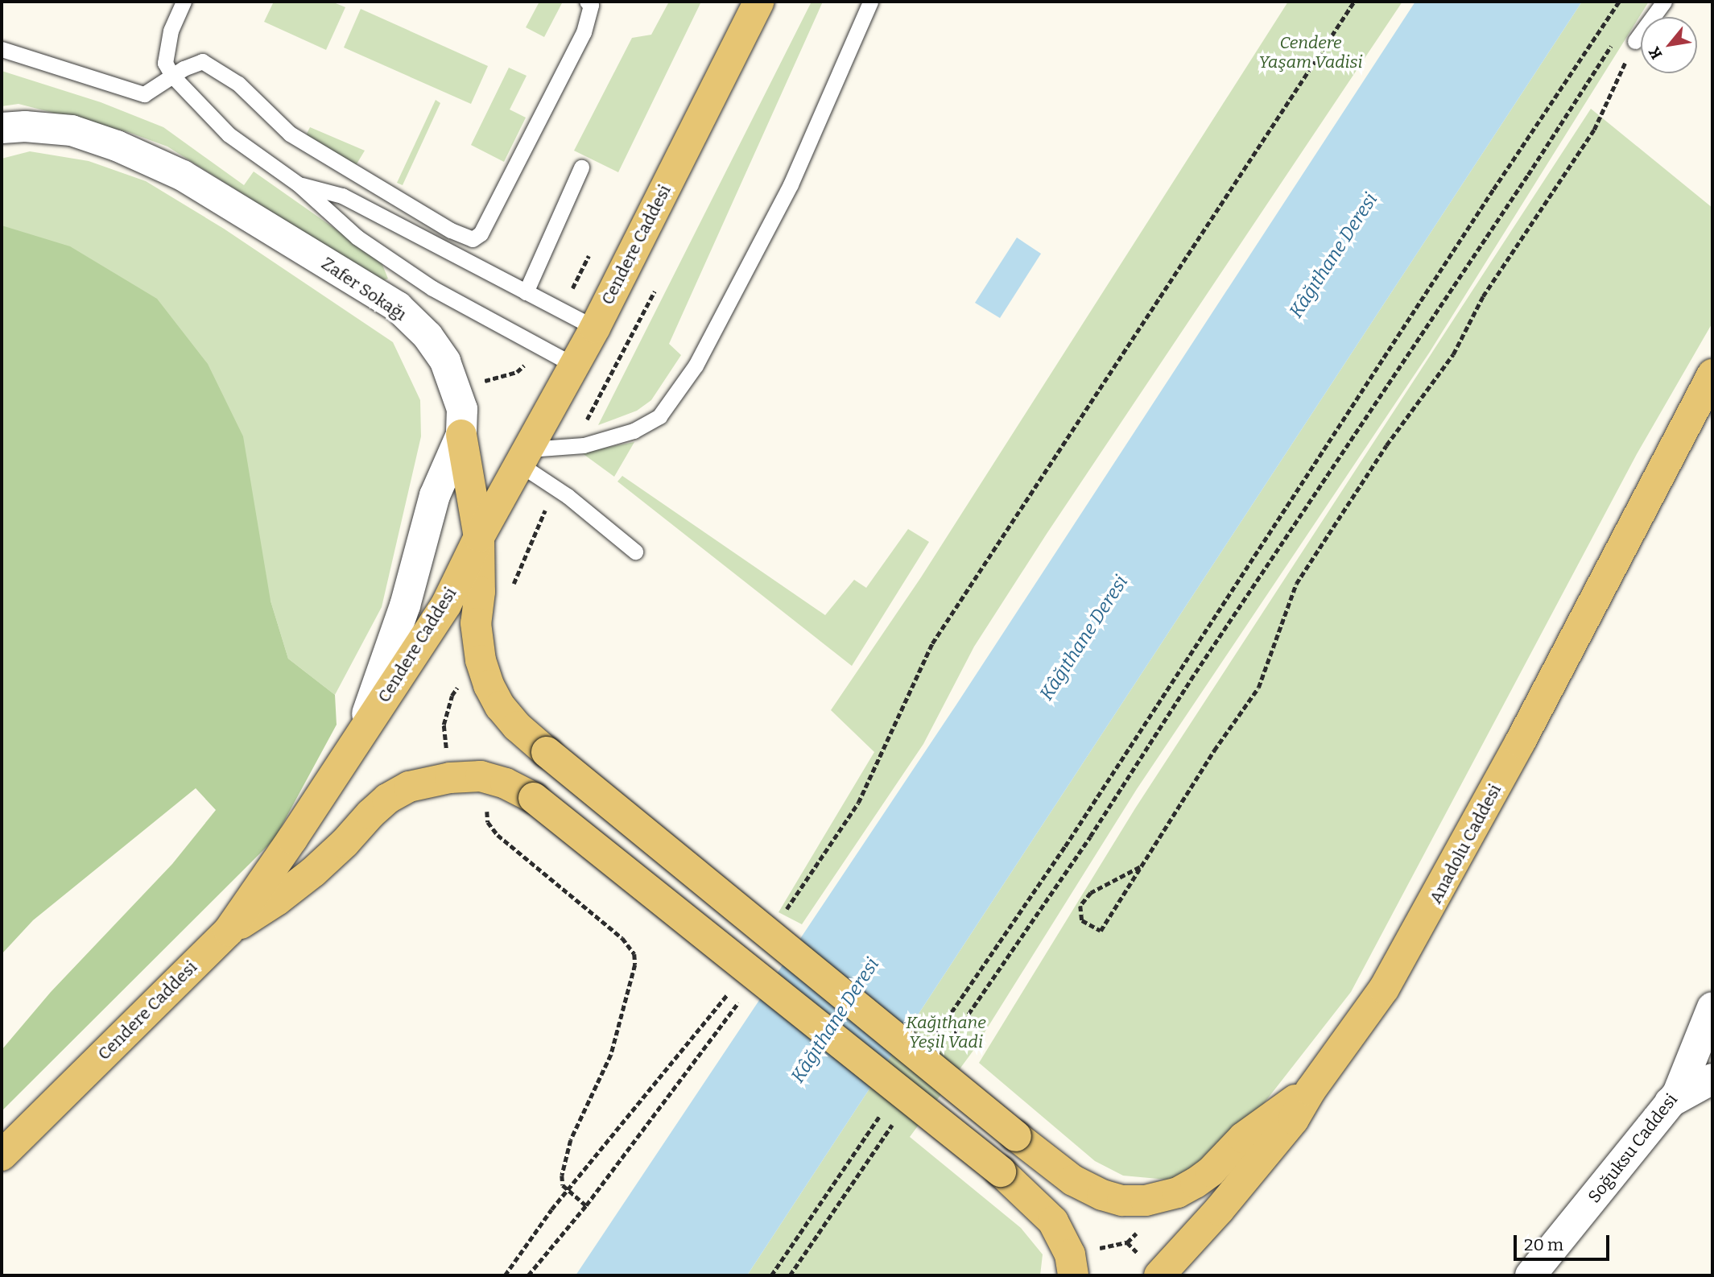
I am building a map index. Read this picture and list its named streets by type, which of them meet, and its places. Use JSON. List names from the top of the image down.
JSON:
{
  "streets": {
    "main road": ["Cendere Caddesi", "Anadolu Caddesi"],
    "street": ["Zafer Sokağı", "Soğuksu Caddesi"]
  },
  "crossings": [
    ["Cendere Caddesi", "Zafer Sokağı"]
  ],
  "water": ["Kâğıthane Deresi"],
  "parks": ["Cendere Yaşam Vadisi", "Kağıthane Yeşil Vadi"],
  "scale_bar": "20 m",
  "north": "bottom left"
}
